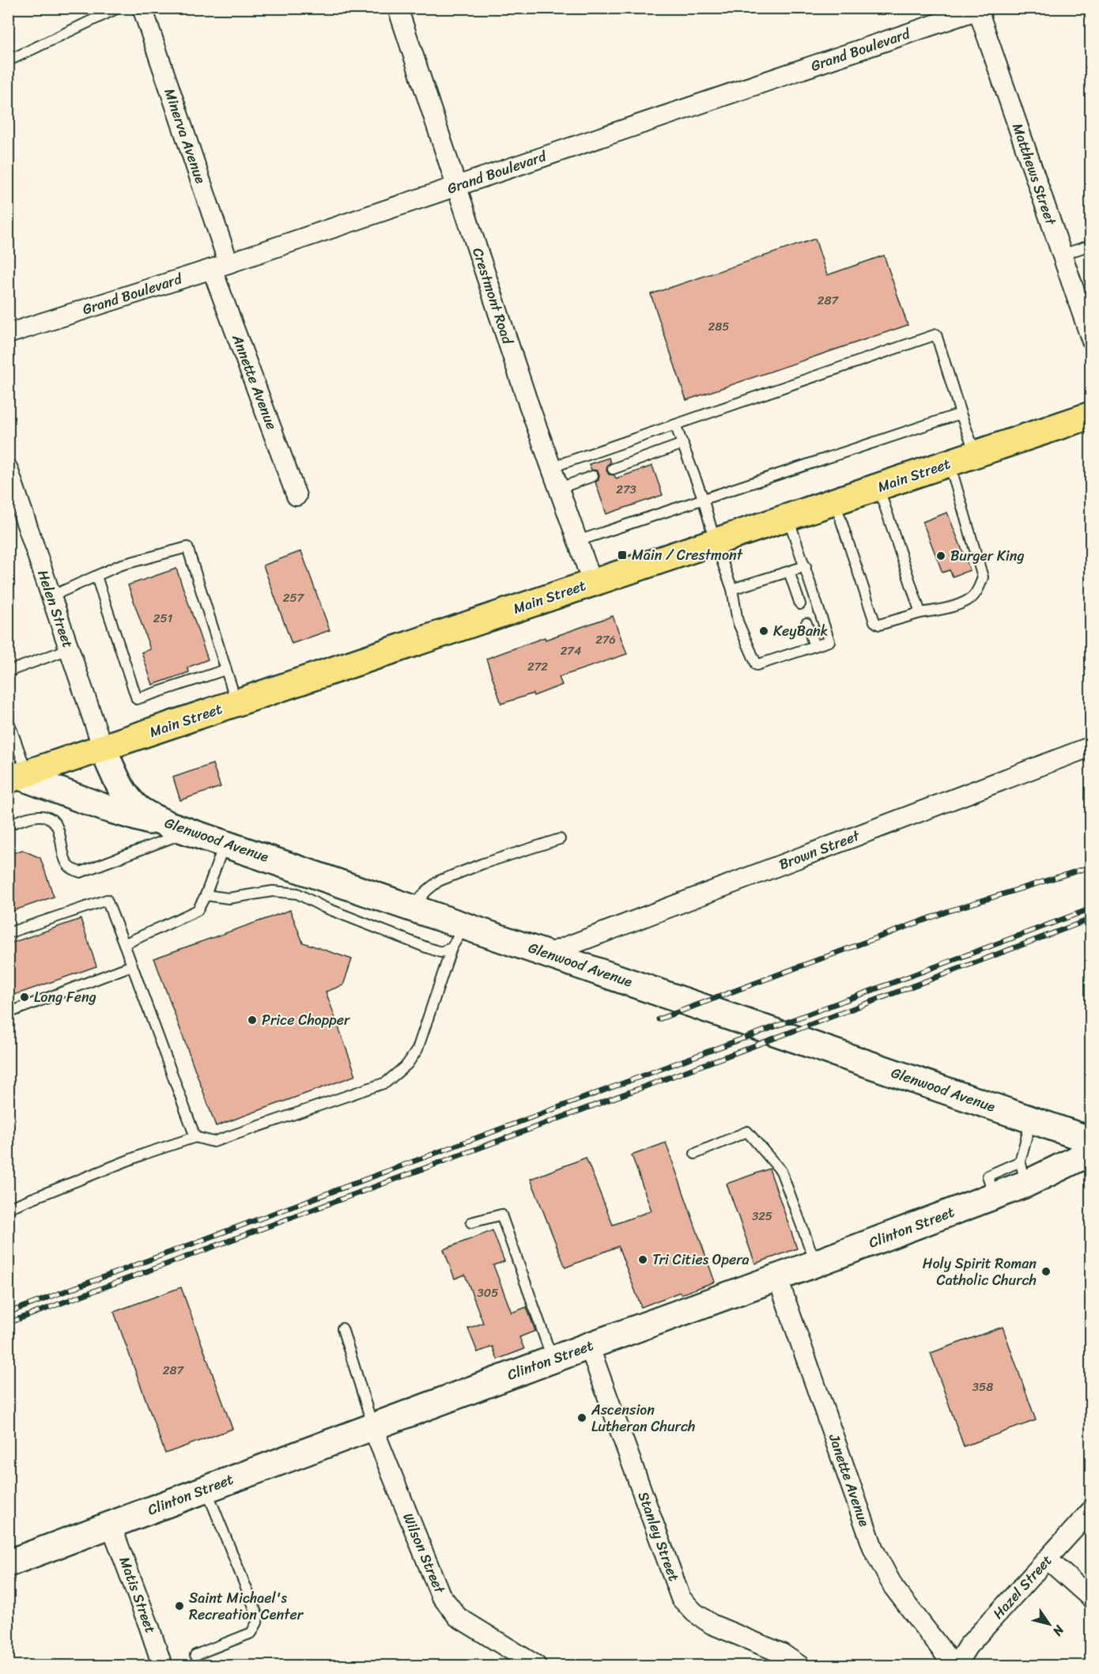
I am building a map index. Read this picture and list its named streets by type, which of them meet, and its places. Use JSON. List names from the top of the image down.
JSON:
{
  "streets": {
    "main road": ["Main Street"],
    "street": [
      "Grand Boulevard",
      "Minerva Avenue",
      "Matthews Street",
      "Crestmont Road",
      "Annette Avenue",
      "Helen Street",
      "Glenwood Avenue",
      "Brown Street",
      "Clinton Street",
      "Janette Avenue",
      "Stanley Street",
      "Wilson Street",
      "Hazel Street",
      "Matis Street"
    ]
  },
  "crossings": [
    ["Grand Boulevard", "Minerva Avenue"],
    ["Grand Boulevard", "Matthews Street"],
    ["Grand Boulevard", "Crestmont Road"],
    ["Grand Boulevard", "Annette Avenue"],
    ["Minerva Avenue", "Annette Avenue"],
    ["Crestmont Road", "Main Street"],
    ["Main Street", "Helen Street"],
    ["Main Street", "Glenwood Avenue"],
    ["Helen Street", "Glenwood Avenue"],
    ["Glenwood Avenue", "Brown Street"],
    ["Clinton Street", "Janette Avenue"],
    ["Clinton Street", "Stanley Street"],
    ["Clinton Street", "Wilson Street"],
    ["Clinton Street", "Matis Street"],
    ["Janette Avenue", "Hazel Street"]
  ],
  "places": {
    "transit": ["Main / Crestmont"],
    "other": [
      "Burger King",
      "KeyBank",
      "Long Feng",
      "Price Chopper",
      "Tri Cities Opera",
      "Holy Spirit Roman Catholic Church",
      "Ascension Lutheran Church",
      "Saint Michael's Recreation Center"
    ]
  },
  "house_numbers": [
    "287",
    "285",
    "273",
    "257",
    "251",
    "276",
    "274",
    "272",
    "325",
    "305",
    "287",
    "358"
  ],
  "north": "bottom right"
}
